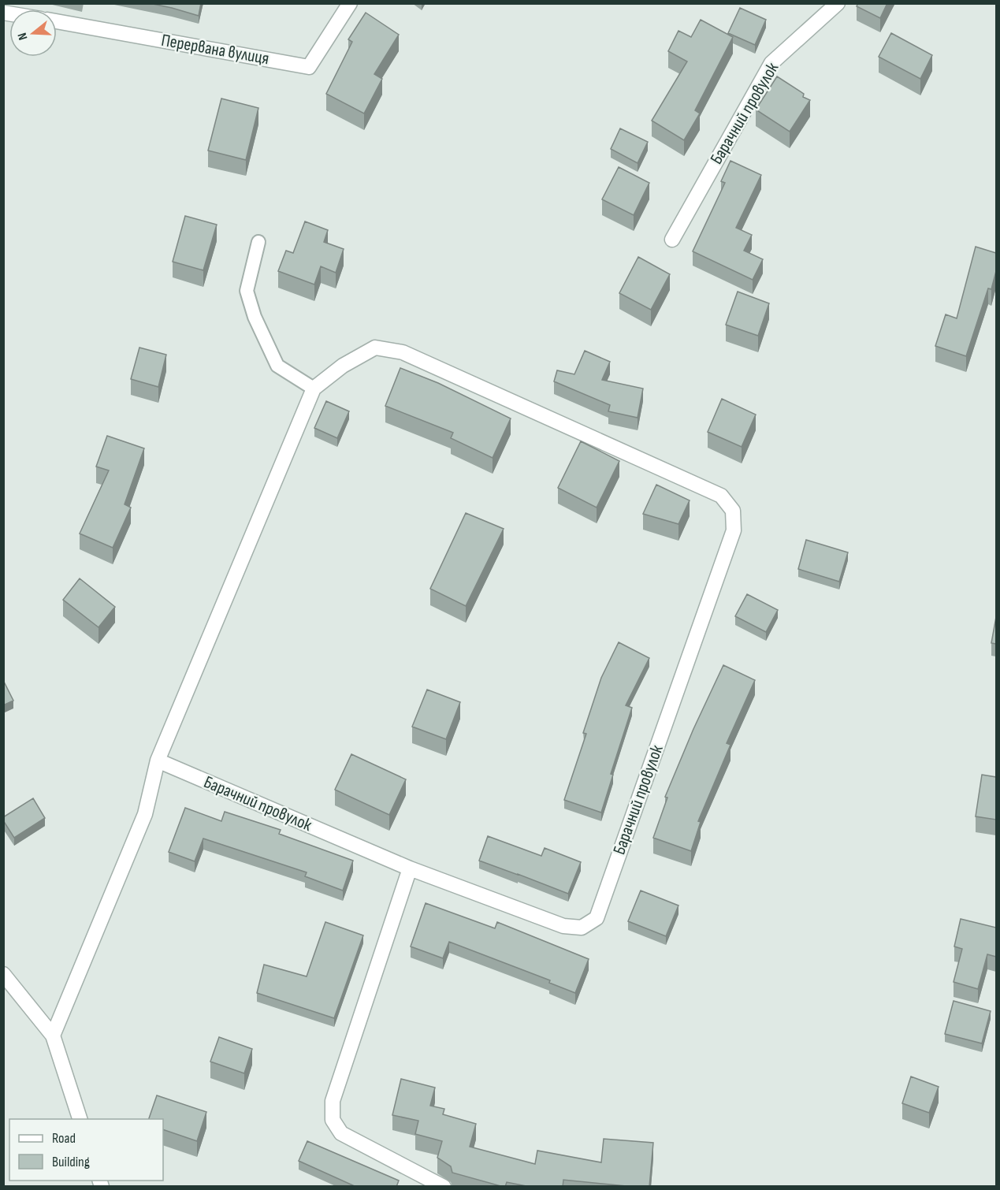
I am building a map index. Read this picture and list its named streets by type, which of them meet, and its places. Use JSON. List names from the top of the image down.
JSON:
{
  "streets": {
    "street": ["Перервана вулиця", "Барачний провулок"]
  },
  "legend": ["Road", "Building"],
  "north": "left"
}
